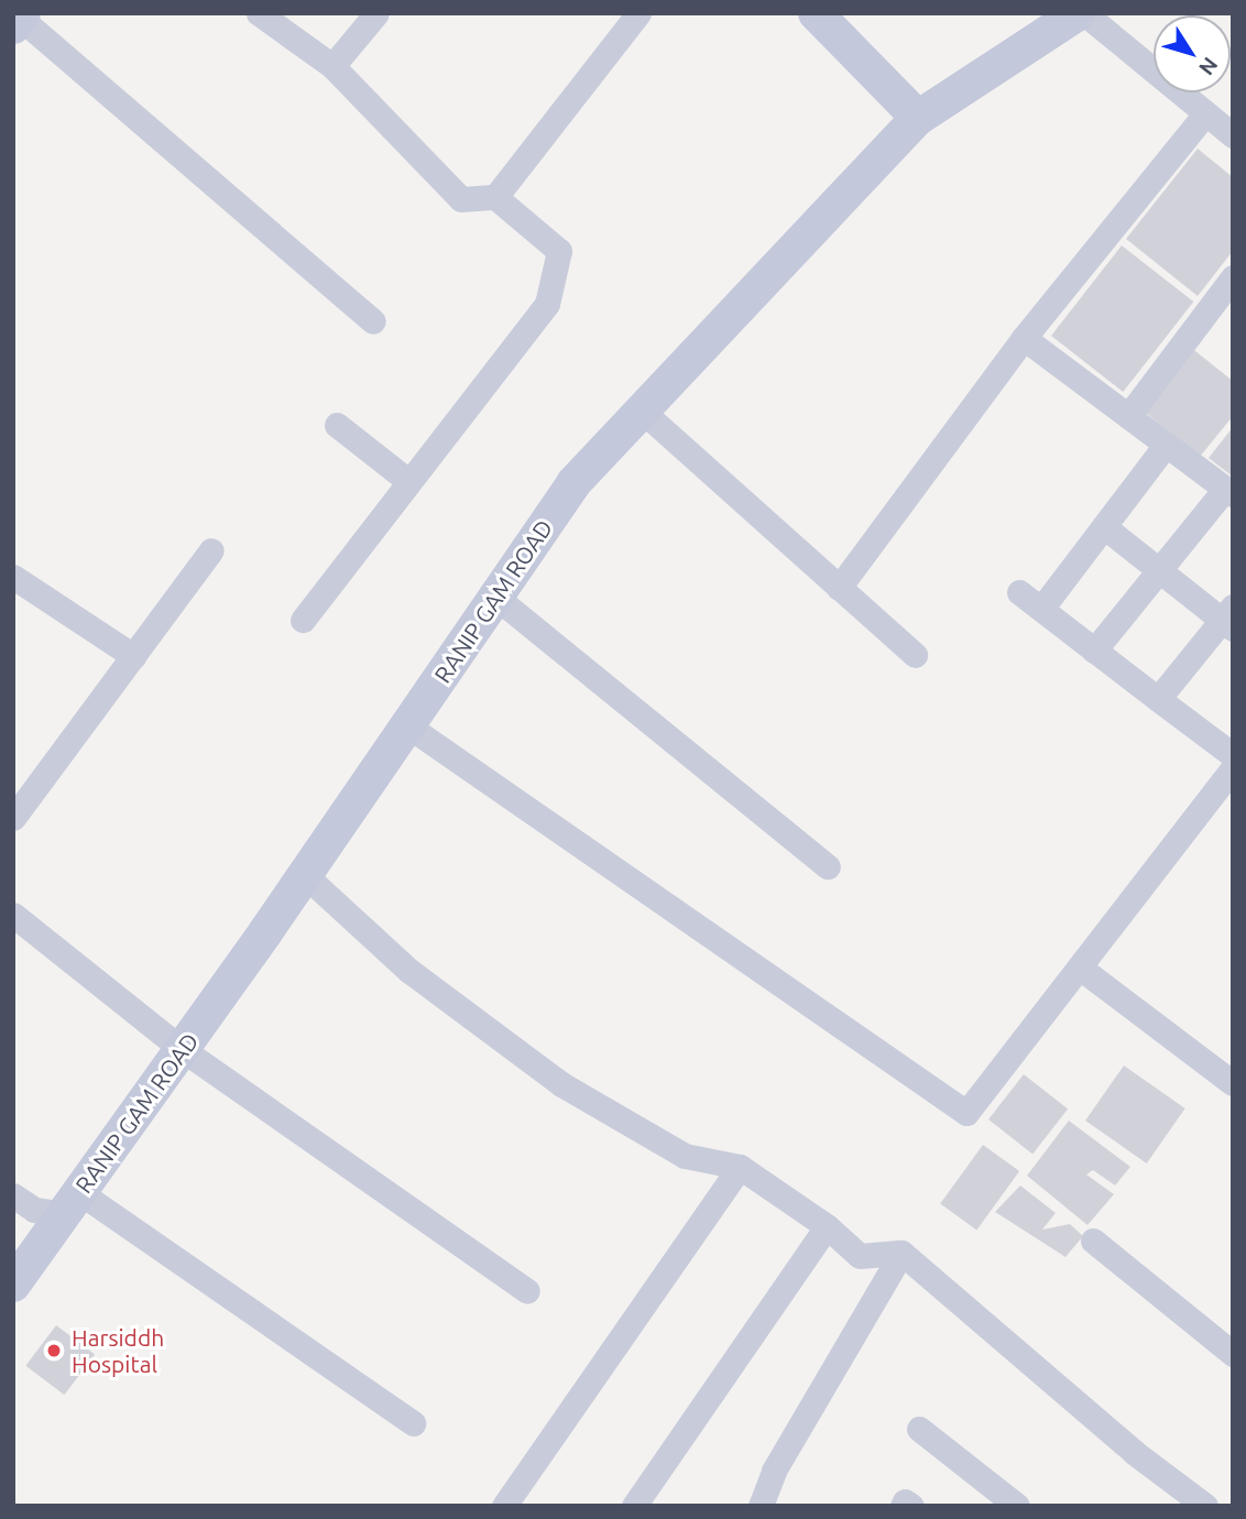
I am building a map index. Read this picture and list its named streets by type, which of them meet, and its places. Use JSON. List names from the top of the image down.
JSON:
{
  "streets": {
    "street": ["RANIP GAM ROAD"]
  },
  "places": ["Harsiddh Hospital"],
  "north": "bottom right"
}
